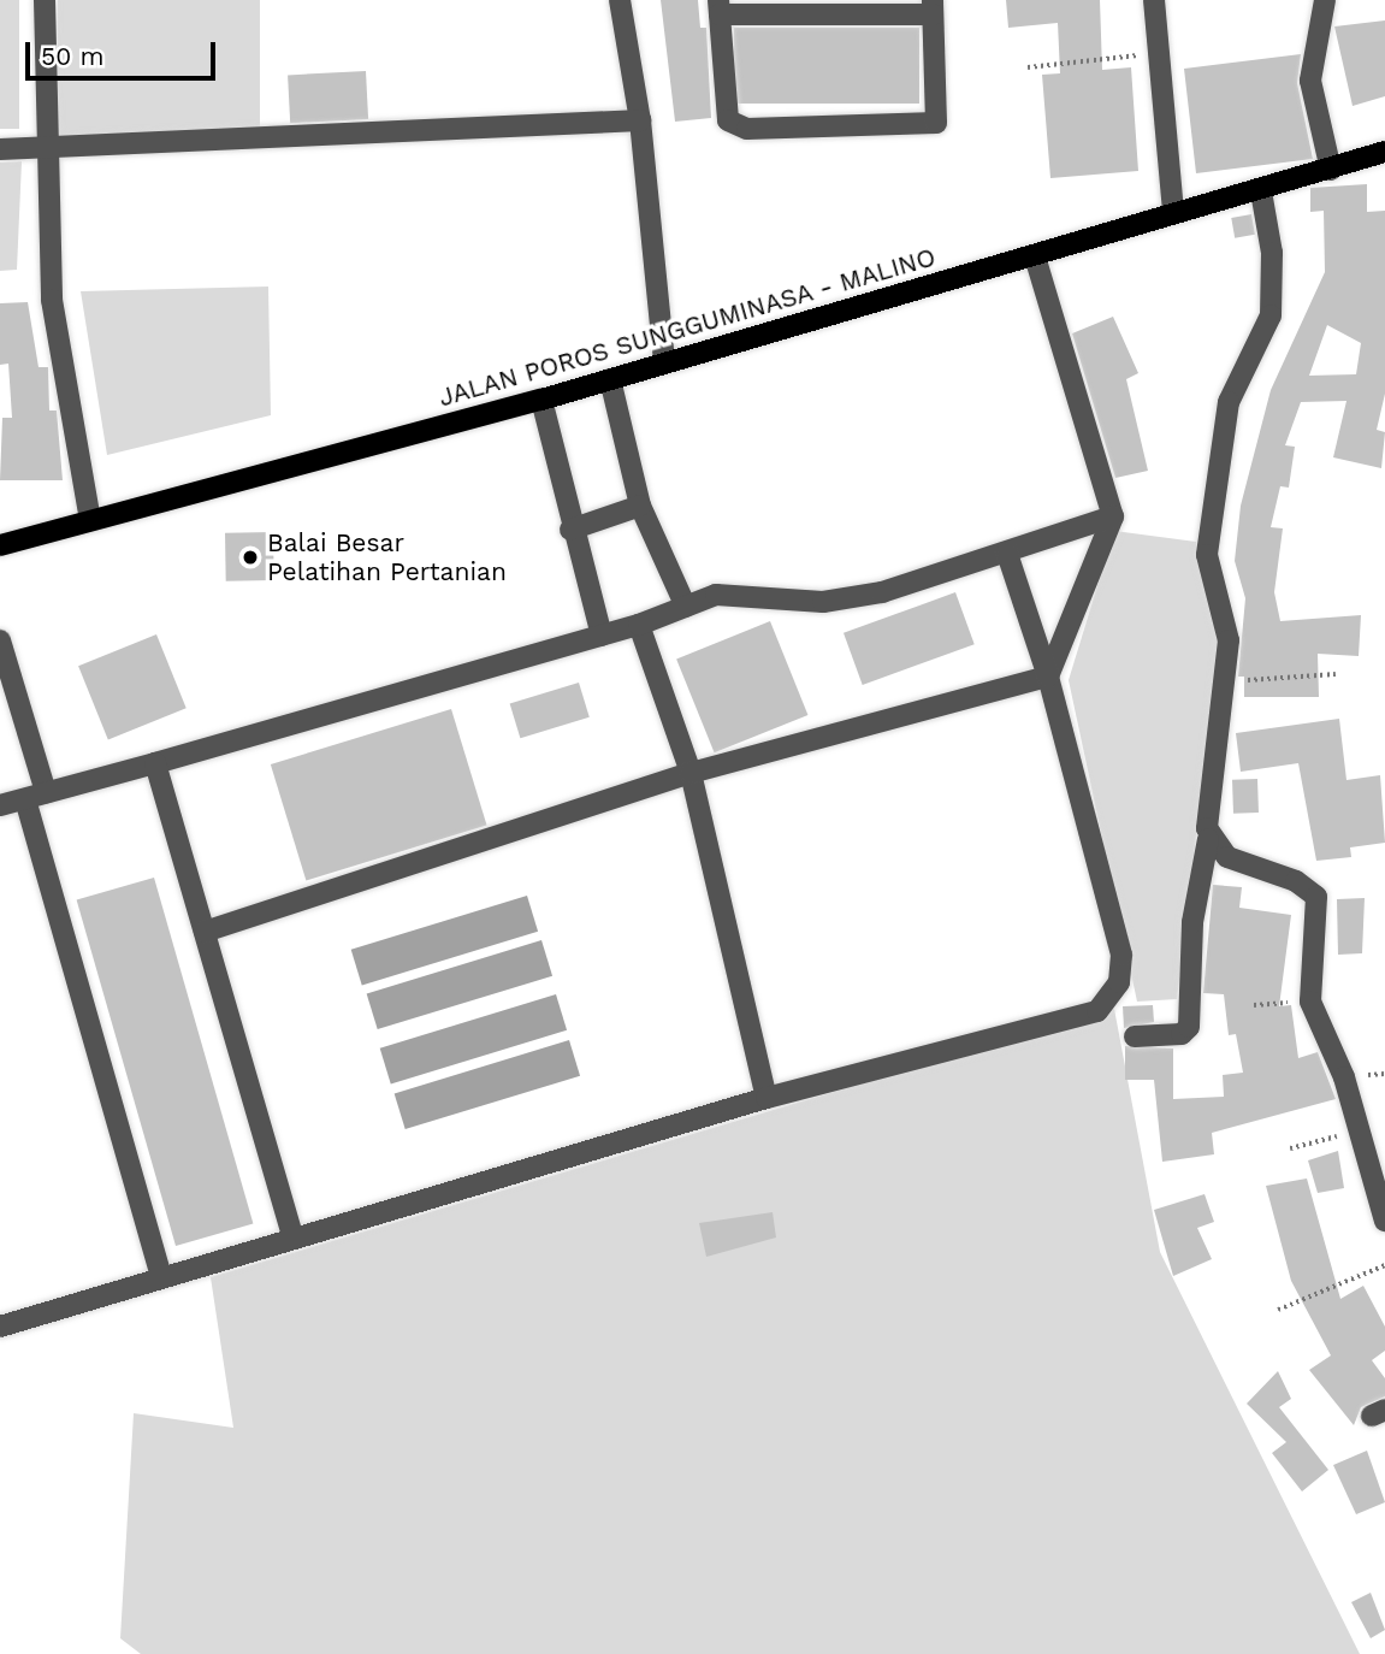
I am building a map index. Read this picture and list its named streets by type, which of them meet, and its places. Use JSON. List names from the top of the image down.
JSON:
{
  "streets": {
    "main road": ["JALAN POROS SUNGGUMINASA - MALINO"]
  },
  "places": ["Balai Besar Pelatihan Pertanian"],
  "scale_bar": "50 m"
}
